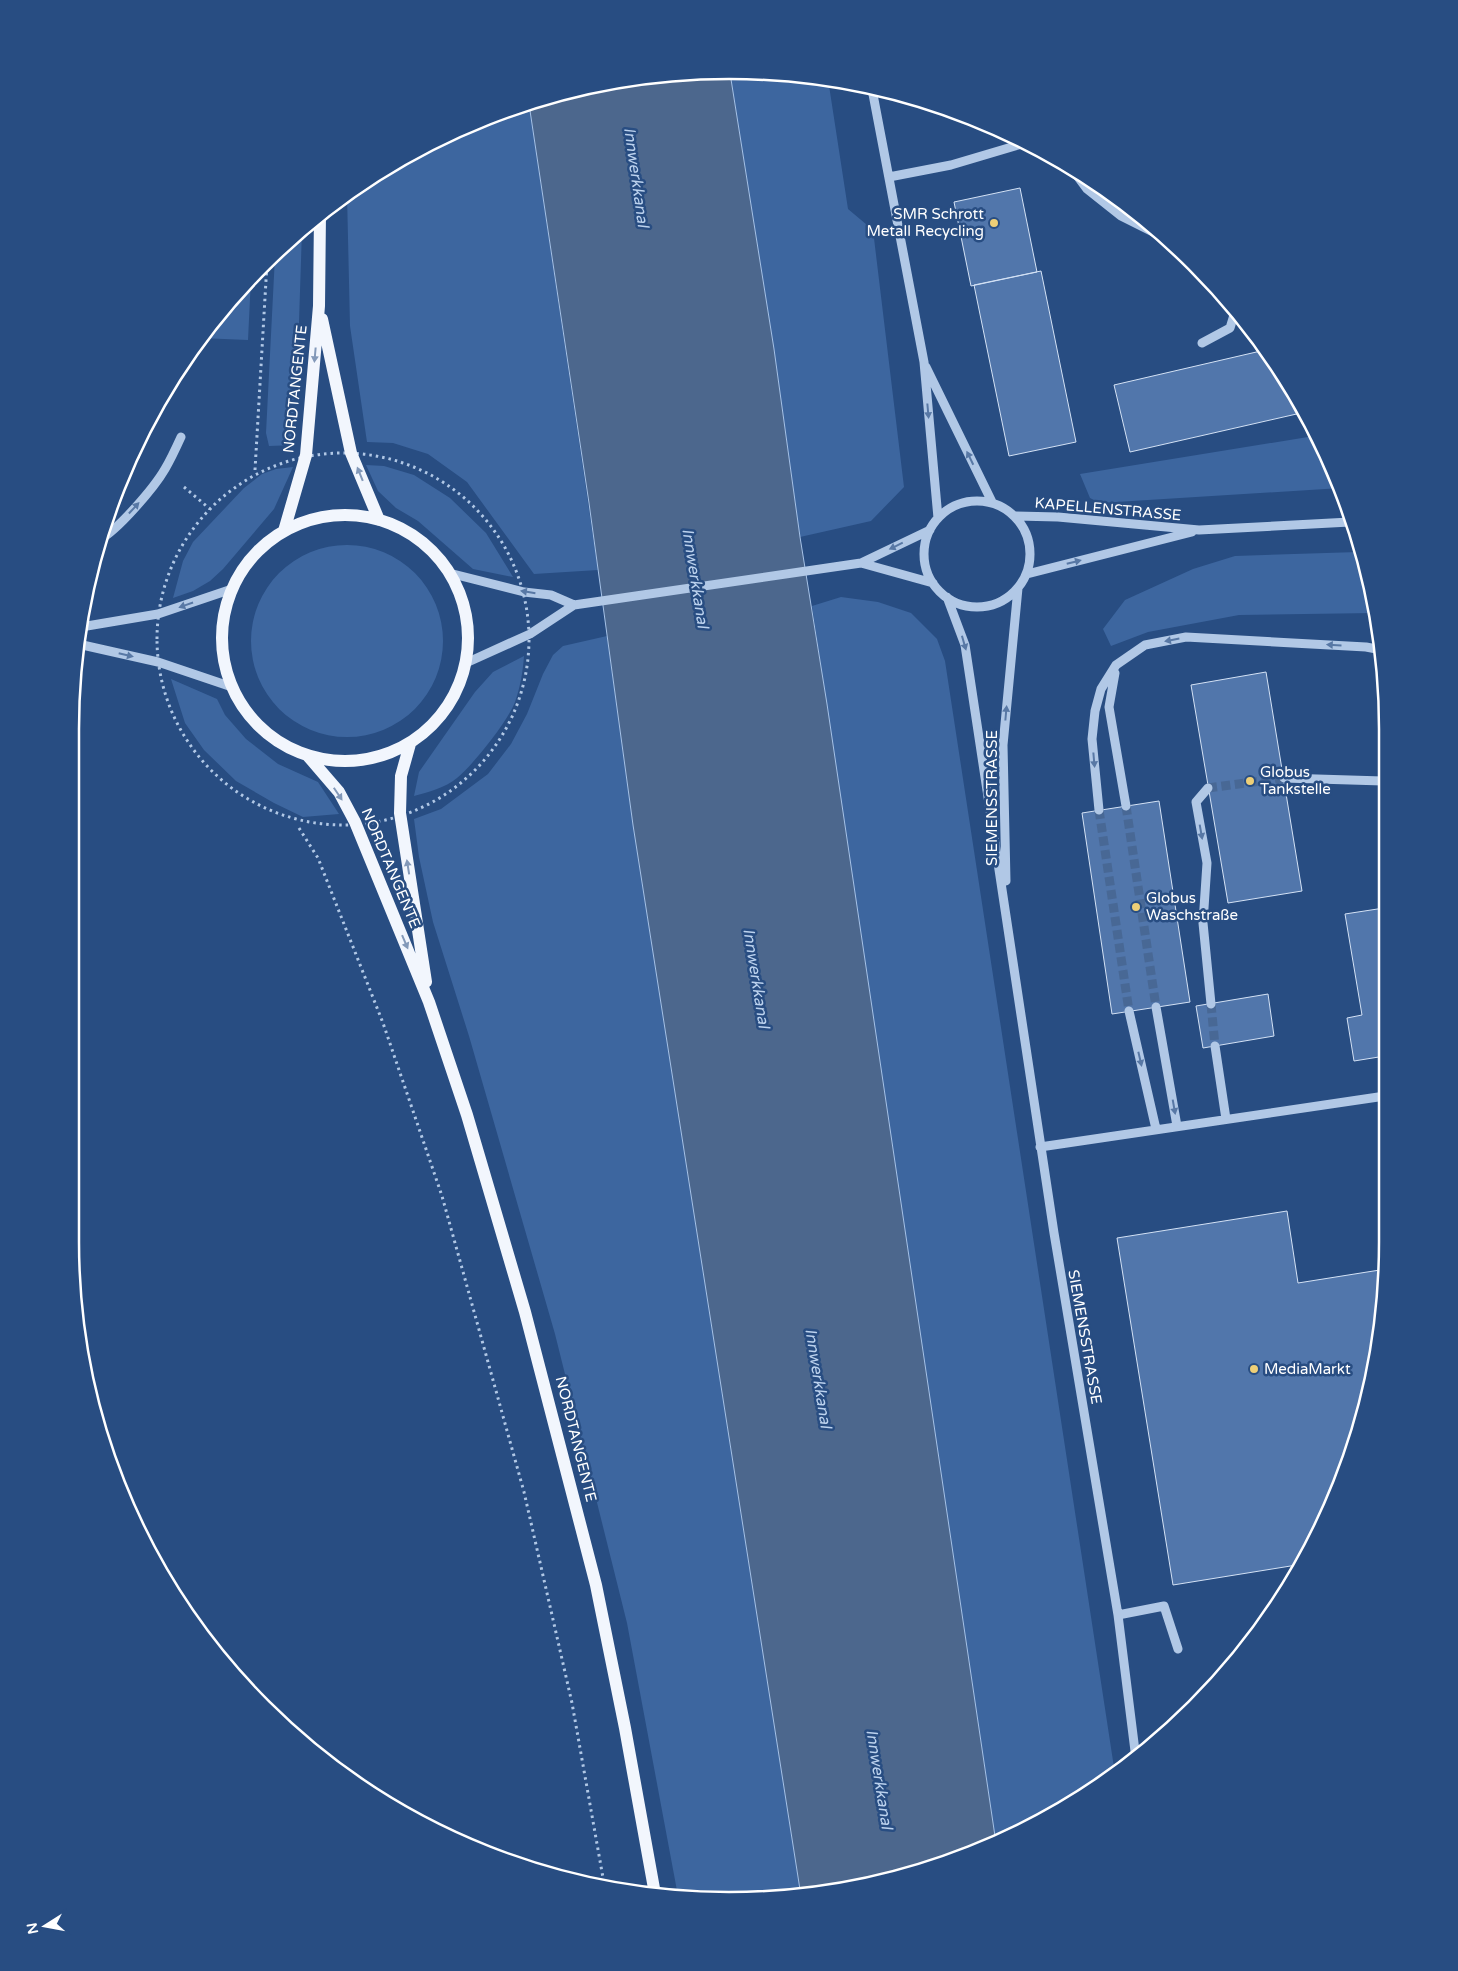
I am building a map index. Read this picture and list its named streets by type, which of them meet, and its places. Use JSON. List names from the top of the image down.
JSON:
{
  "streets": {
    "main road": ["NORDTANGENTE"],
    "street": ["KAPELLENSTRASSE", "SIEMENSSTRASSE"]
  },
  "crossings": [
    ["KAPELLENSTRASSE", "SIEMENSSTRASSE"]
  ],
  "water": ["Innwerkkanal"],
  "places": [
    "SMR Schrott Metall Recycling",
    "Globus Tankstelle",
    "Globus Waschstraße",
    "MediaMarkt"
  ],
  "north": "left"
}
